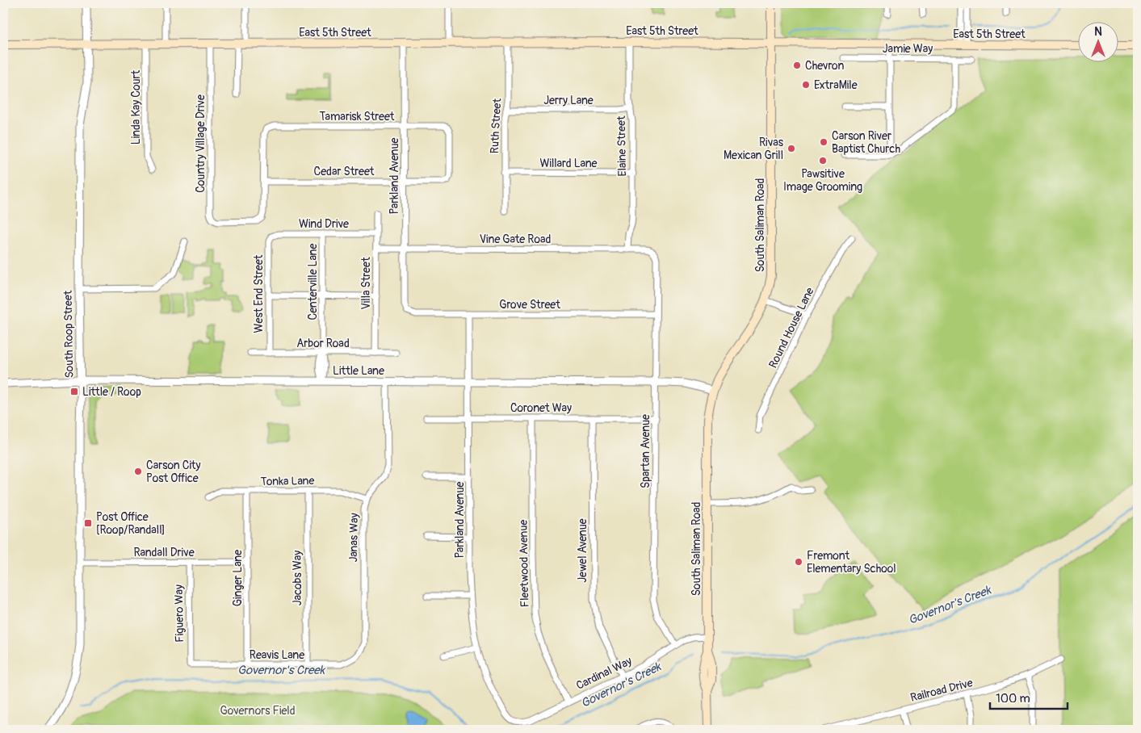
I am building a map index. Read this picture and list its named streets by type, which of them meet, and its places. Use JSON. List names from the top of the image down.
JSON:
{
  "streets": {
    "main road": ["East 5th Street", "South Saliman Road"],
    "street": [
      "Jamie Way",
      "Jerry Lane",
      "Linda Kay Court",
      "Tamarisk Street",
      "Ruth Street",
      "Country Village Drive",
      "Elaine Street",
      "Willard Lane",
      "Cedar Street",
      "Parkland Avenue",
      "Wind Drive",
      "Vine Gate Road",
      "Centerville Lane",
      "Villa Street",
      "West End Street",
      "Grove Street",
      "Round House Lane",
      "South Roop Street",
      "Arbor Road",
      "Little Lane",
      "Coronet Way",
      "Spartan Avenue",
      "Tonka Lane",
      "Janas Way",
      "Jewel Avenue",
      "Randall Drive",
      "Fleetwood Avenue",
      "Ginger Lane",
      "Jacobs Way",
      "Figuero Way",
      "Reavis Lane",
      "Cardinal Way",
      "Railroad Drive"
    ]
  },
  "crossings": [
    ["East 5th Street", "Linda Kay Court"],
    ["East 5th Street", "Ruth Street"],
    ["East 5th Street", "Country Village Drive"],
    ["East 5th Street", "Elaine Street"],
    ["East 5th Street", "Parkland Avenue"],
    ["East 5th Street", "South Saliman Road"],
    ["East 5th Street", "South Roop Street"],
    ["Jerry Lane", "Ruth Street"],
    ["Jerry Lane", "Elaine Street"],
    ["Tamarisk Street", "Country Village Drive"],
    ["Tamarisk Street", "Cedar Street"],
    ["Tamarisk Street", "Parkland Avenue"],
    ["Ruth Street", "Willard Lane"],
    ["Country Village Drive", "Cedar Street"],
    ["Elaine Street", "Willard Lane"],
    ["Elaine Street", "Vine Gate Road"],
    ["Cedar Street", "Parkland Avenue"],
    ["Parkland Avenue", "Vine Gate Road"],
    ["Parkland Avenue", "Grove Street"],
    ["Parkland Avenue", "Little Lane"],
    ["Parkland Avenue", "Coronet Way"],
    ["Parkland Avenue", "Cardinal Way"],
    ["Wind Drive", "Centerville Lane"],
    ["Wind Drive", "Villa Street"],
    ["Wind Drive", "West End Street"],
    ["South Saliman Road", "Little Lane"],
    ["South Saliman Road", "Cardinal Way"],
    ["Vine Gate Road", "Villa Street"],
    ["Vine Gate Road", "Spartan Avenue"],
    ["Centerville Lane", "Arbor Road"],
    ["Centerville Lane", "Little Lane"],
    ["Villa Street", "Arbor Road"],
    ["West End Street", "Arbor Road"],
    ["Grove Street", "Spartan Avenue"],
    ["South Roop Street", "Little Lane"],
    ["South Roop Street", "Randall Drive"],
    ["Little Lane", "Spartan Avenue"],
    ["Little Lane", "Janas Way"],
    ["Coronet Way", "Spartan Avenue"],
    ["Coronet Way", "Jewel Avenue"],
    ["Coronet Way", "Fleetwood Avenue"],
    ["Spartan Avenue", "Cardinal Way"],
    ["Tonka Lane", "Janas Way"],
    ["Tonka Lane", "Ginger Lane"],
    ["Tonka Lane", "Jacobs Way"],
    ["Janas Way", "Reavis Lane"],
    ["Jewel Avenue", "Cardinal Way"],
    ["Randall Drive", "Ginger Lane"],
    ["Randall Drive", "Figuero Way"],
    ["Fleetwood Avenue", "Cardinal Way"],
    ["Ginger Lane", "Reavis Lane"],
    ["Jacobs Way", "Reavis Lane"],
    ["Figuero Way", "Reavis Lane"]
  ],
  "water": ["Governor's Creek"],
  "parks": ["Governors Field"],
  "places": {
    "other": [
      "Chevron",
      "ExtraMile",
      "Carson River Baptist Church",
      "Rivas Mexican Grill",
      "Pawsitive Image Grooming",
      "Carson City Post Office",
      "Fremont Elementary School"
    ],
    "transit": ["Little / Roop", "Post Office [Roop/Randall]"]
  },
  "scale_bar": "100 m",
  "north": "top"
}
